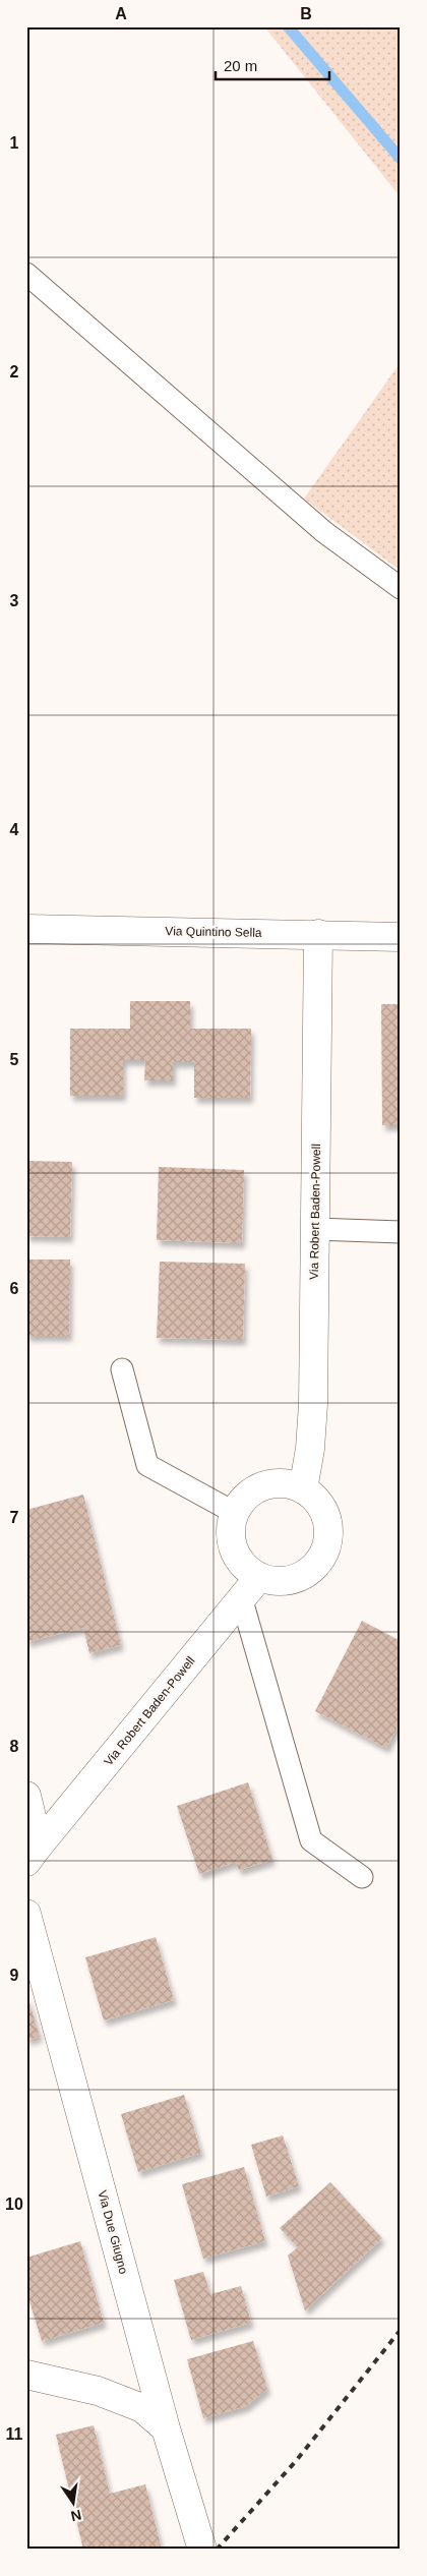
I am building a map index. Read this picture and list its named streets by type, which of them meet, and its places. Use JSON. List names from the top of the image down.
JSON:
{
  "streets": {
    "street": ["Via Quintino Sella", "Via Robert Baden-Powell", "Via Due Giugno"]
  },
  "crossings": [
    ["Via Quintino Sella", "Via Robert Baden-Powell"]
  ],
  "scale_bar": "20 m",
  "north": "bottom",
  "grid": {
    "columns": ["A", "B"],
    "rows": [
      "1",
      "2",
      "3",
      "4",
      "5",
      "6",
      "7",
      "8",
      "9",
      "10",
      "11"
    ]
  }
}
